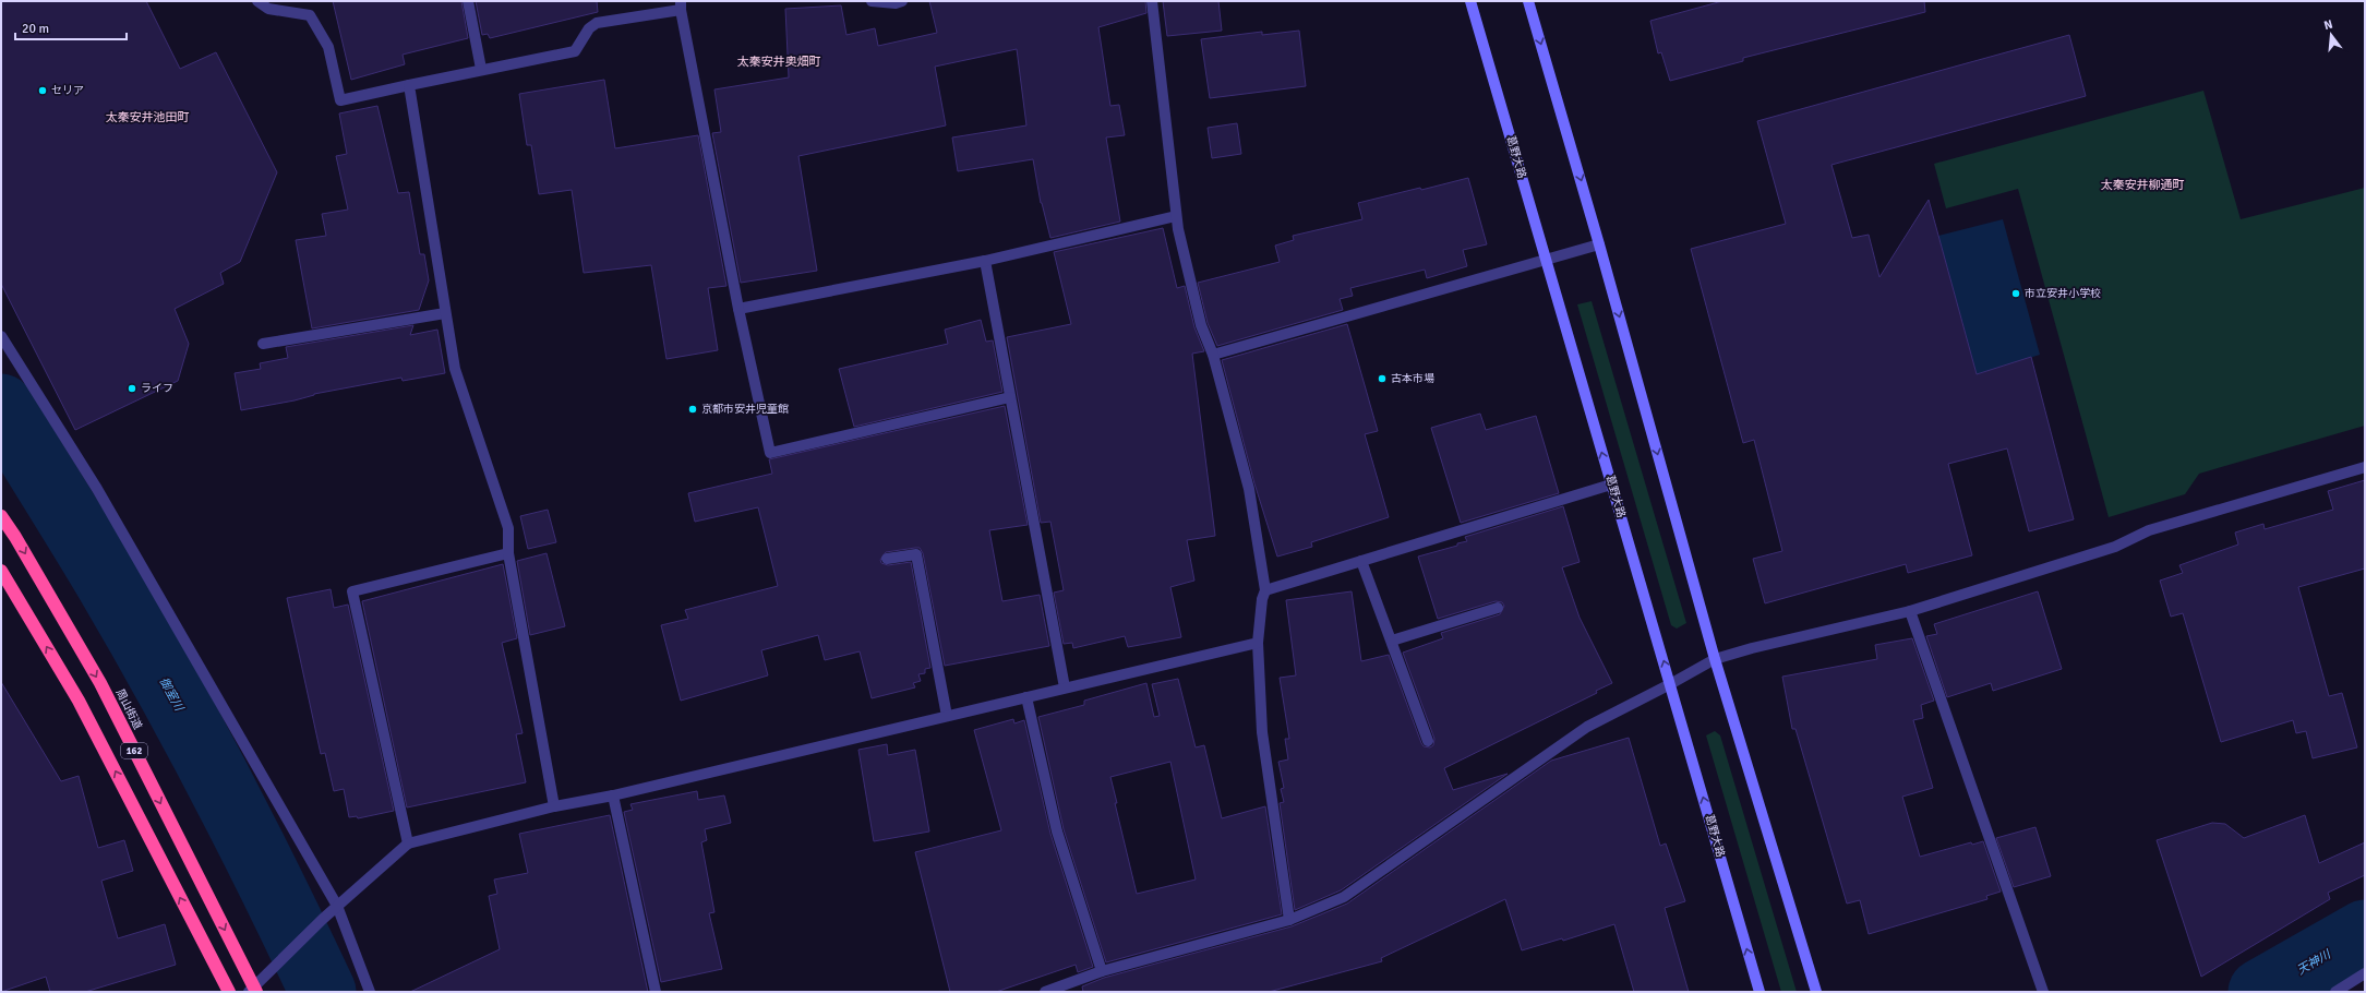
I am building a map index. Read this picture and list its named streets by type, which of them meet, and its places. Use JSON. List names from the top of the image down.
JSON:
{
  "streets": {
    "highway": ["周山街道", "162"],
    "street": ["葛野大路"]
  },
  "districts": ["太秦安井奥畑町", "太秦安井池田町", "太秦安井柳通町"],
  "water": ["御室川", "天神川"],
  "places": [
    "セリア",
    "市立安井小学校",
    "古本市場",
    "ライフ",
    "京都市安井児童館"
  ],
  "scale_bar": "20 m",
  "north": "top"
}
